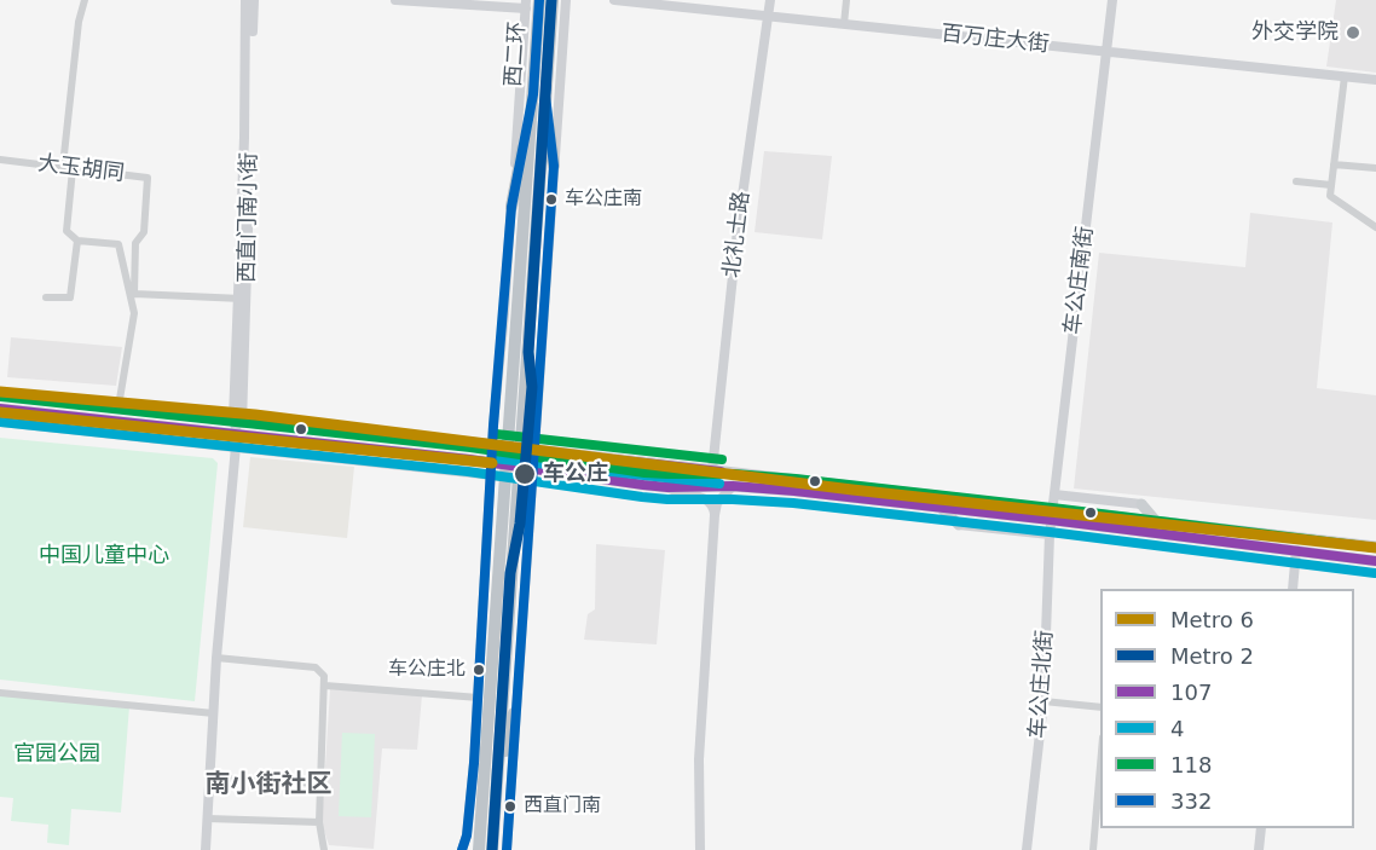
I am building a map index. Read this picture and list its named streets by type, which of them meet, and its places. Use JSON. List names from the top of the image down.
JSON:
{
  "streets": {
    "highway": ["西二环"],
    "street": [
      "百万庄大街",
      "大玉胡同",
      "西直门南小街",
      "北礼士路",
      "车公庄南街",
      "车公庄北街"
    ]
  },
  "crossings": [
    ["百万庄大街", "北礼士路"],
    ["百万庄大街", "车公庄南街"],
    ["大玉胡同", "西直门南小街"],
    ["车公庄南街", "车公庄北街"]
  ],
  "districts": ["南小街社区"],
  "parks": ["中国儿童中心", "官园公园"],
  "places": [
    "外交学院",
    "车公庄南",
    "车公庄",
    "车公庄北",
    "西直门南"
  ],
  "lines": [
    "metro line 2",
    "transit line 332",
    "metro line 6",
    "transit line 118",
    "transit line 107",
    "transit line 4"
  ],
  "legend": [
    "Metro 6",
    "Metro 2",
    "107",
    "4",
    "118",
    "332"
  ]
}
